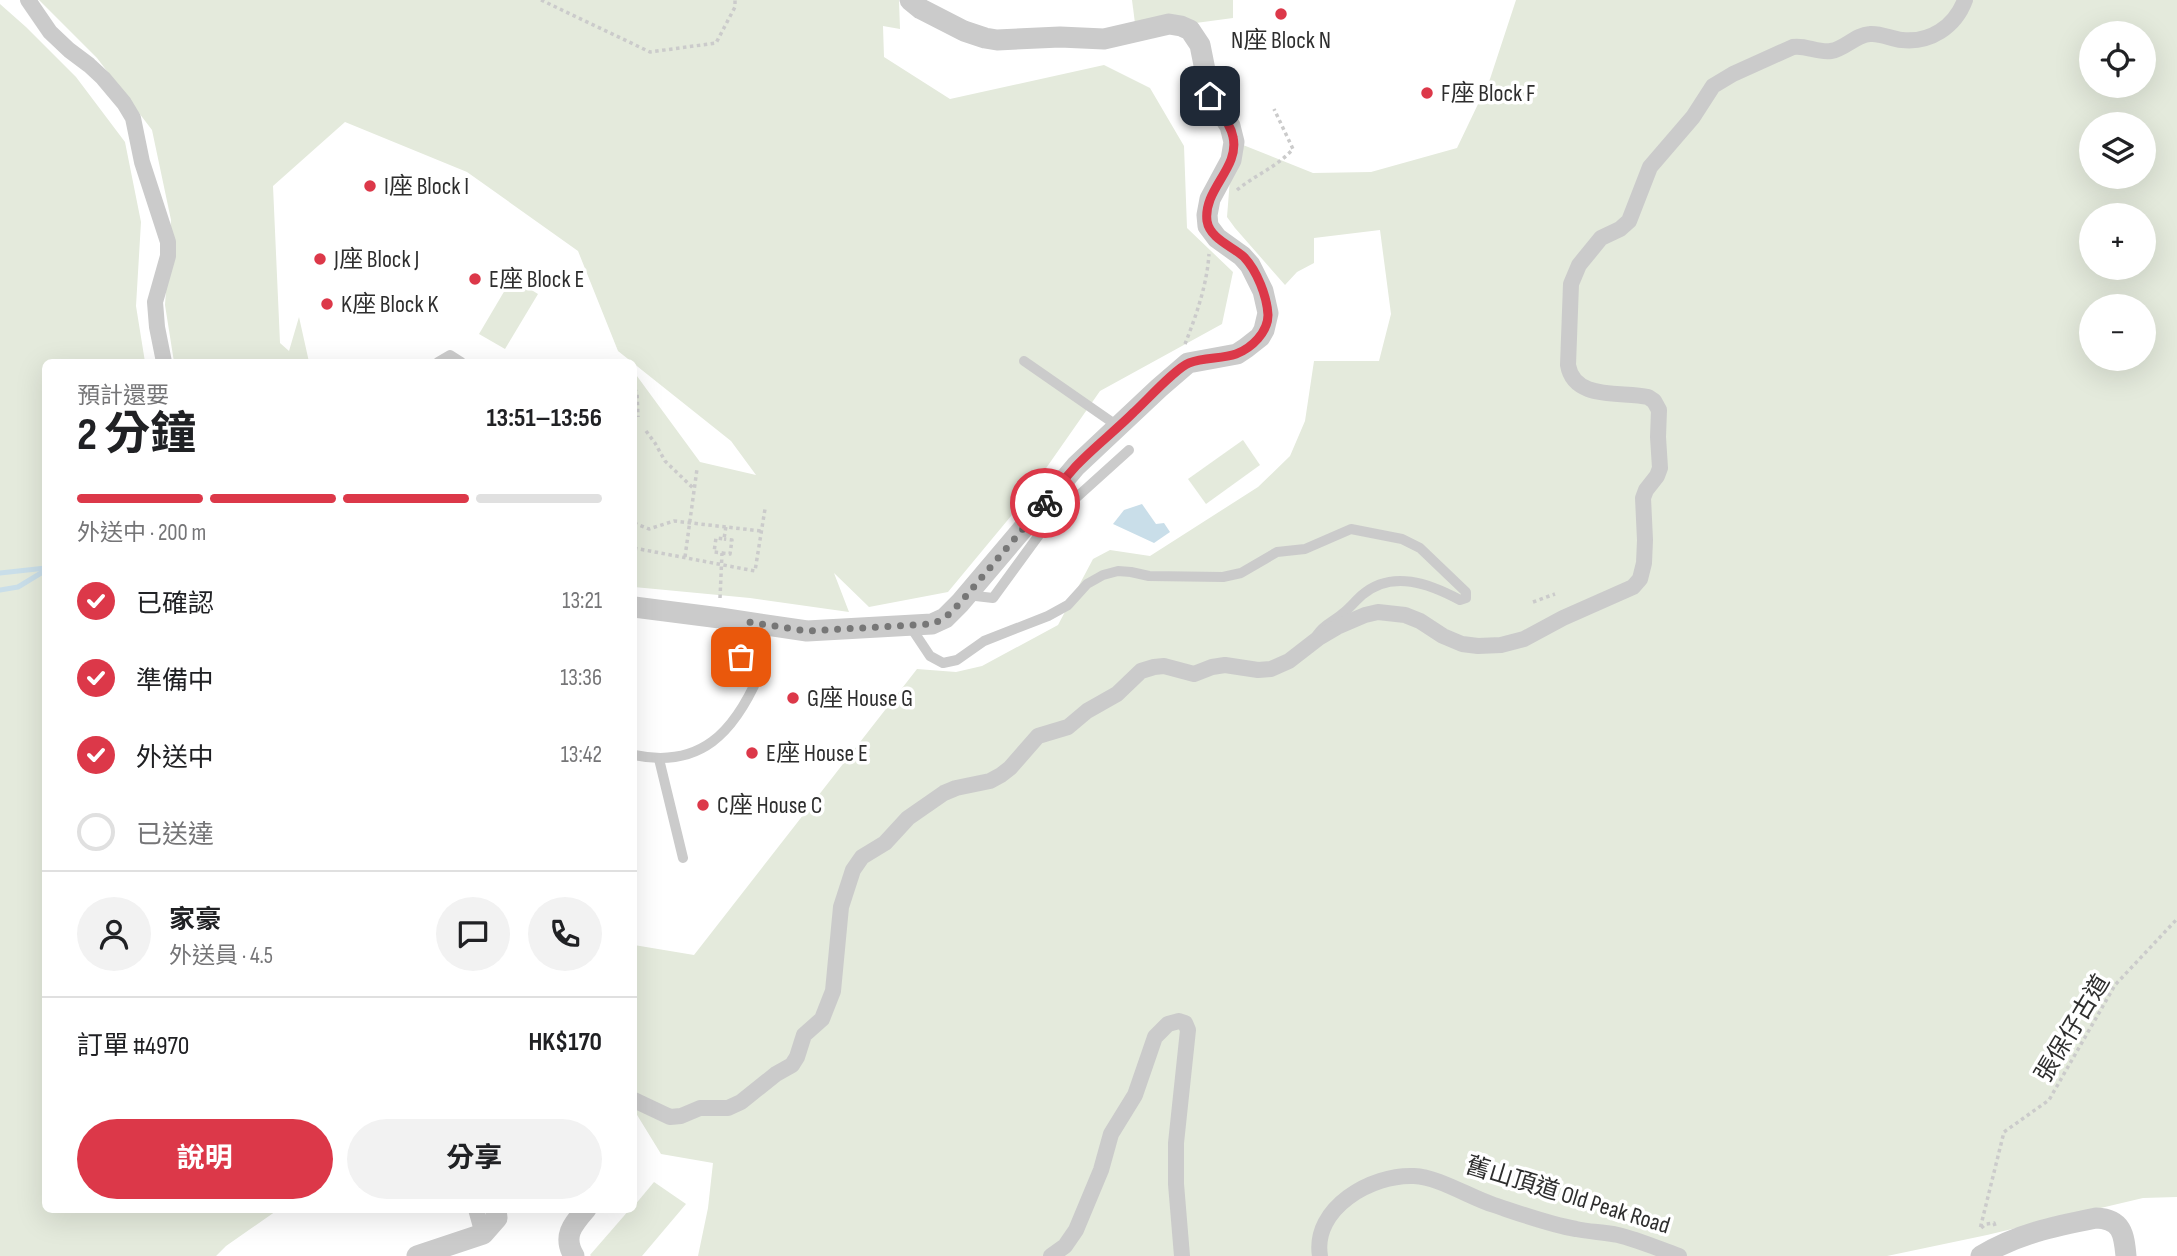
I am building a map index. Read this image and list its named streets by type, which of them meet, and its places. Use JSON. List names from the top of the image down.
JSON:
{
  "streets": {
    "street": ["舊山頂道 Old Peak Road"],
    "path": ["張保仔古道"]
  },
  "places": [
    "N座 Block N",
    "F座 Block F",
    "I座 Block I",
    "J座 Block J",
    "E座 Block E",
    "K座 Block K",
    "G座 House G",
    "E座 House E",
    "C座 House C"
  ],
  "page": {
    "map_buttons": ["+", "−"],
    "heading": ["2 分鐘", "預計還要", "13:51–13:56"],
    "panel": [
      "家豪",
      "外送員 · 4.5",
      "訂單 #4970",
      "HK$170"
    ],
    "bar": "外送中 · 200 m",
    "list": [
      ["已確認", "13:21"],
      ["準備中", "13:36"],
      ["外送中", "13:42"],
      "已送達"
    ],
    "buttons": ["說明", "分享"]
  }
}
